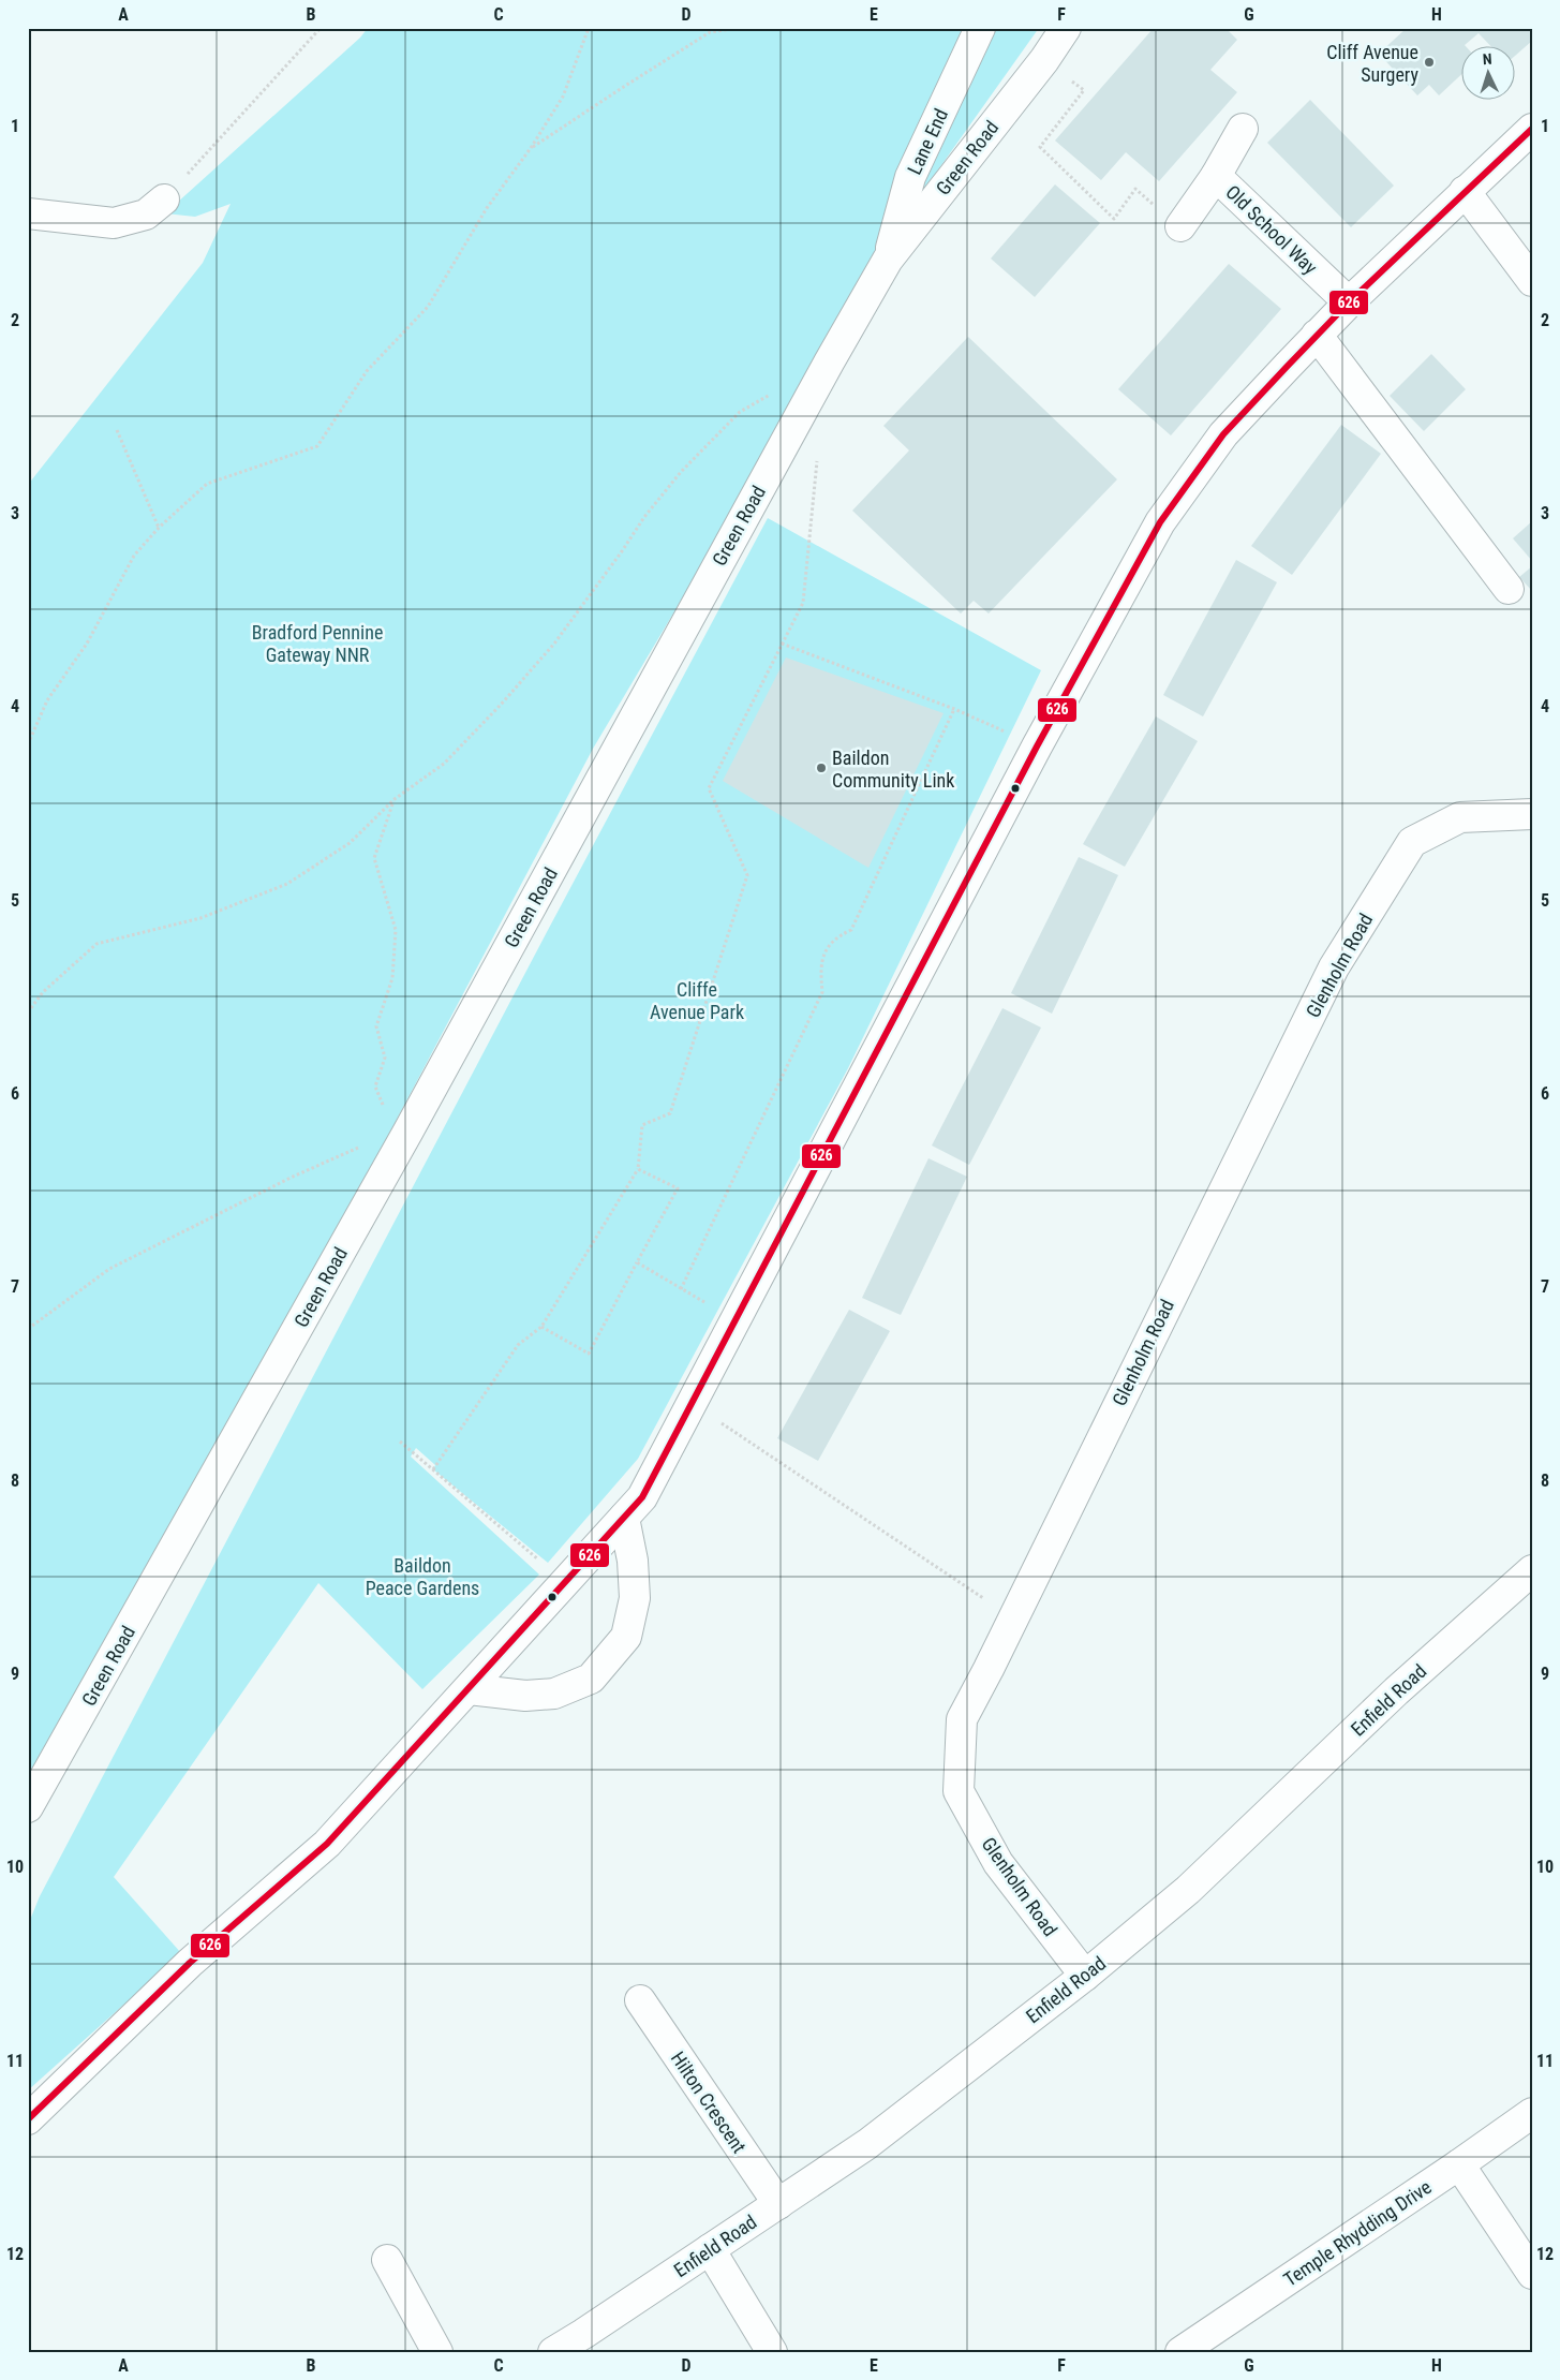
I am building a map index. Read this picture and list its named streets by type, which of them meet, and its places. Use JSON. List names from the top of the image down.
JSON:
{
  "streets": {
    "street": [
      "Lane End",
      "Green Road",
      "Old School Way",
      "Glenholm Road",
      "Enfield Road",
      "Hilton Crescent",
      "Temple Rhydding Drive"
    ]
  },
  "crossings": [
    ["Lane End", "Green Road"],
    ["Glenholm Road", "Enfield Road"],
    ["Enfield Road", "Hilton Crescent"]
  ],
  "parks": ["Bradford Pennine Gateway NNR", "Cliffe Avenue Park", "Baildon Peace Gardens"],
  "places": ["Cliff Avenue Surgery", "Baildon Community Link"],
  "lines": ["transit line 626"],
  "north": "top",
  "grid": {
    "columns": [
      "A",
      "B",
      "C",
      "D",
      "E",
      "F",
      "G",
      "H"
    ],
    "rows": [
      "1",
      "2",
      "3",
      "4",
      "5",
      "6",
      "7",
      "8",
      "9",
      "10",
      "11",
      "12"
    ]
  }
}
